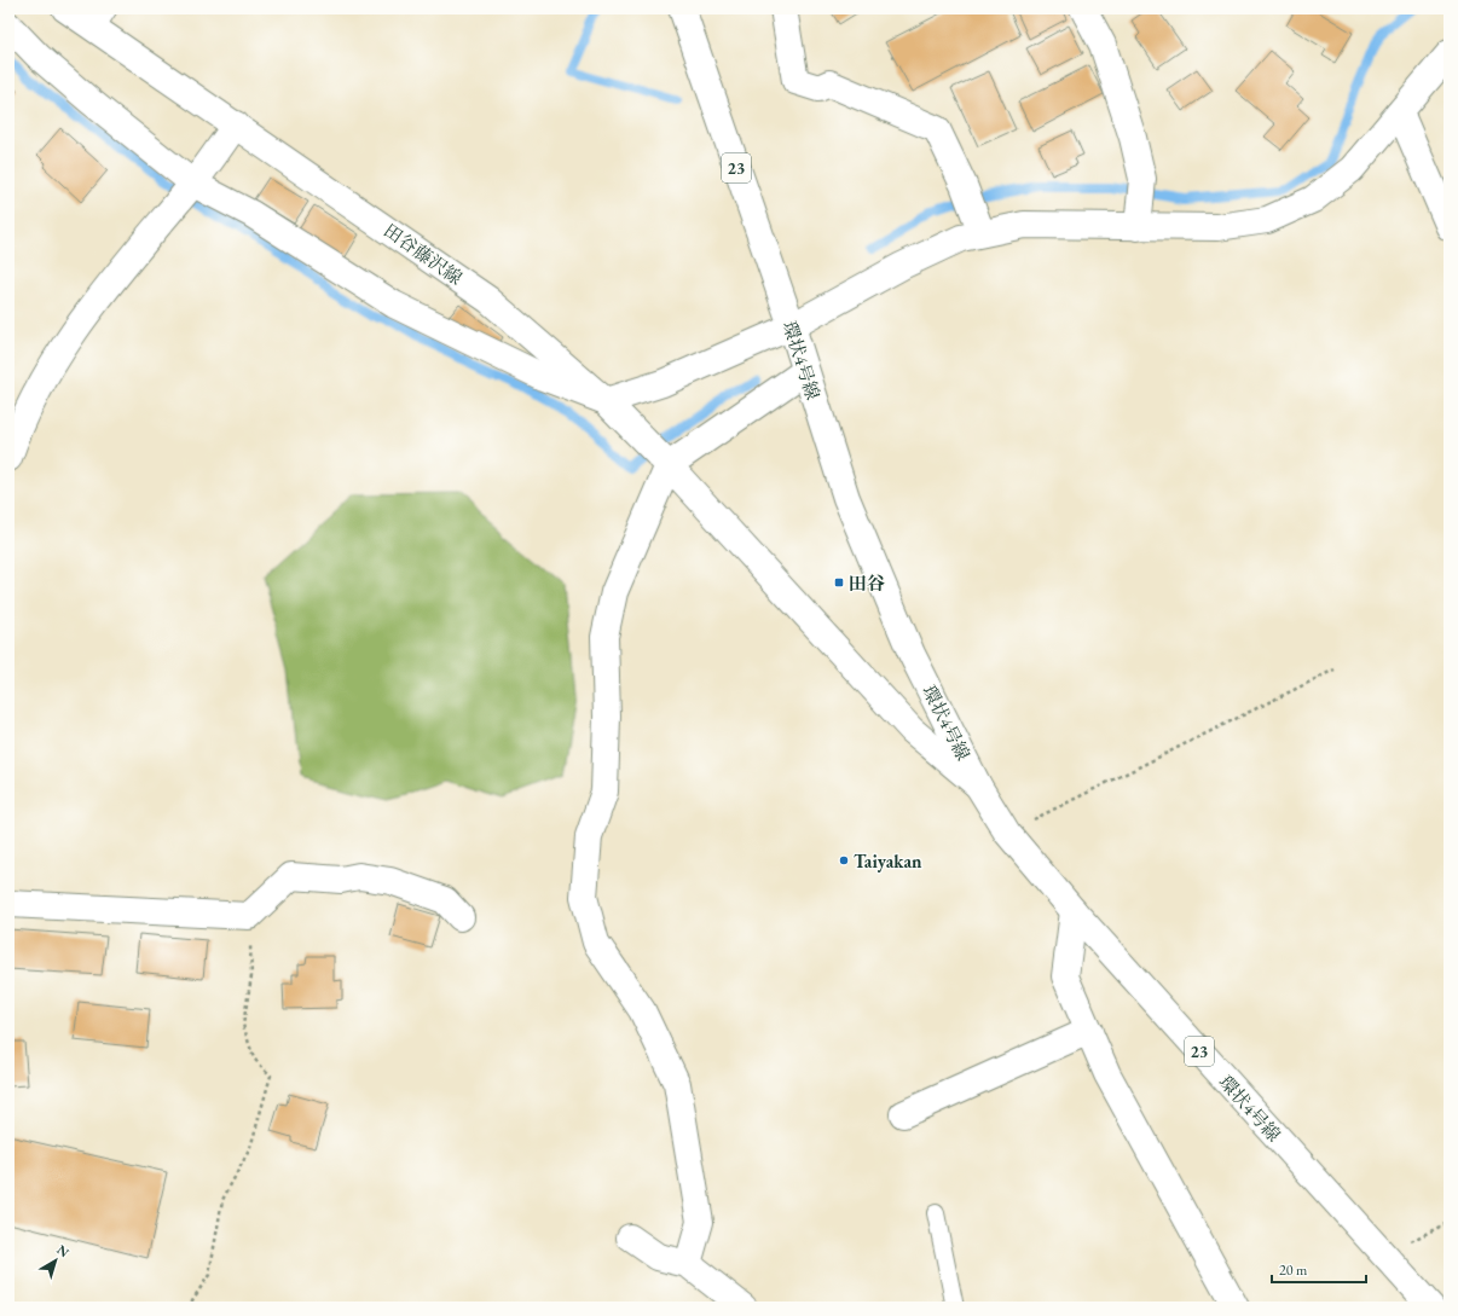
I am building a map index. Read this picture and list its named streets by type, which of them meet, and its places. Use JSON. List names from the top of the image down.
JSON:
{
  "streets": {
    "street": ["23", "田谷藤沢線", "環状4号線"]
  },
  "crossings": [
    ["田谷藤沢線", "環状4号線"]
  ],
  "places": {
    "transit": ["田谷"],
    "other": ["Taiyakan"]
  },
  "scale_bar": "20 m",
  "north": "top right"
}
